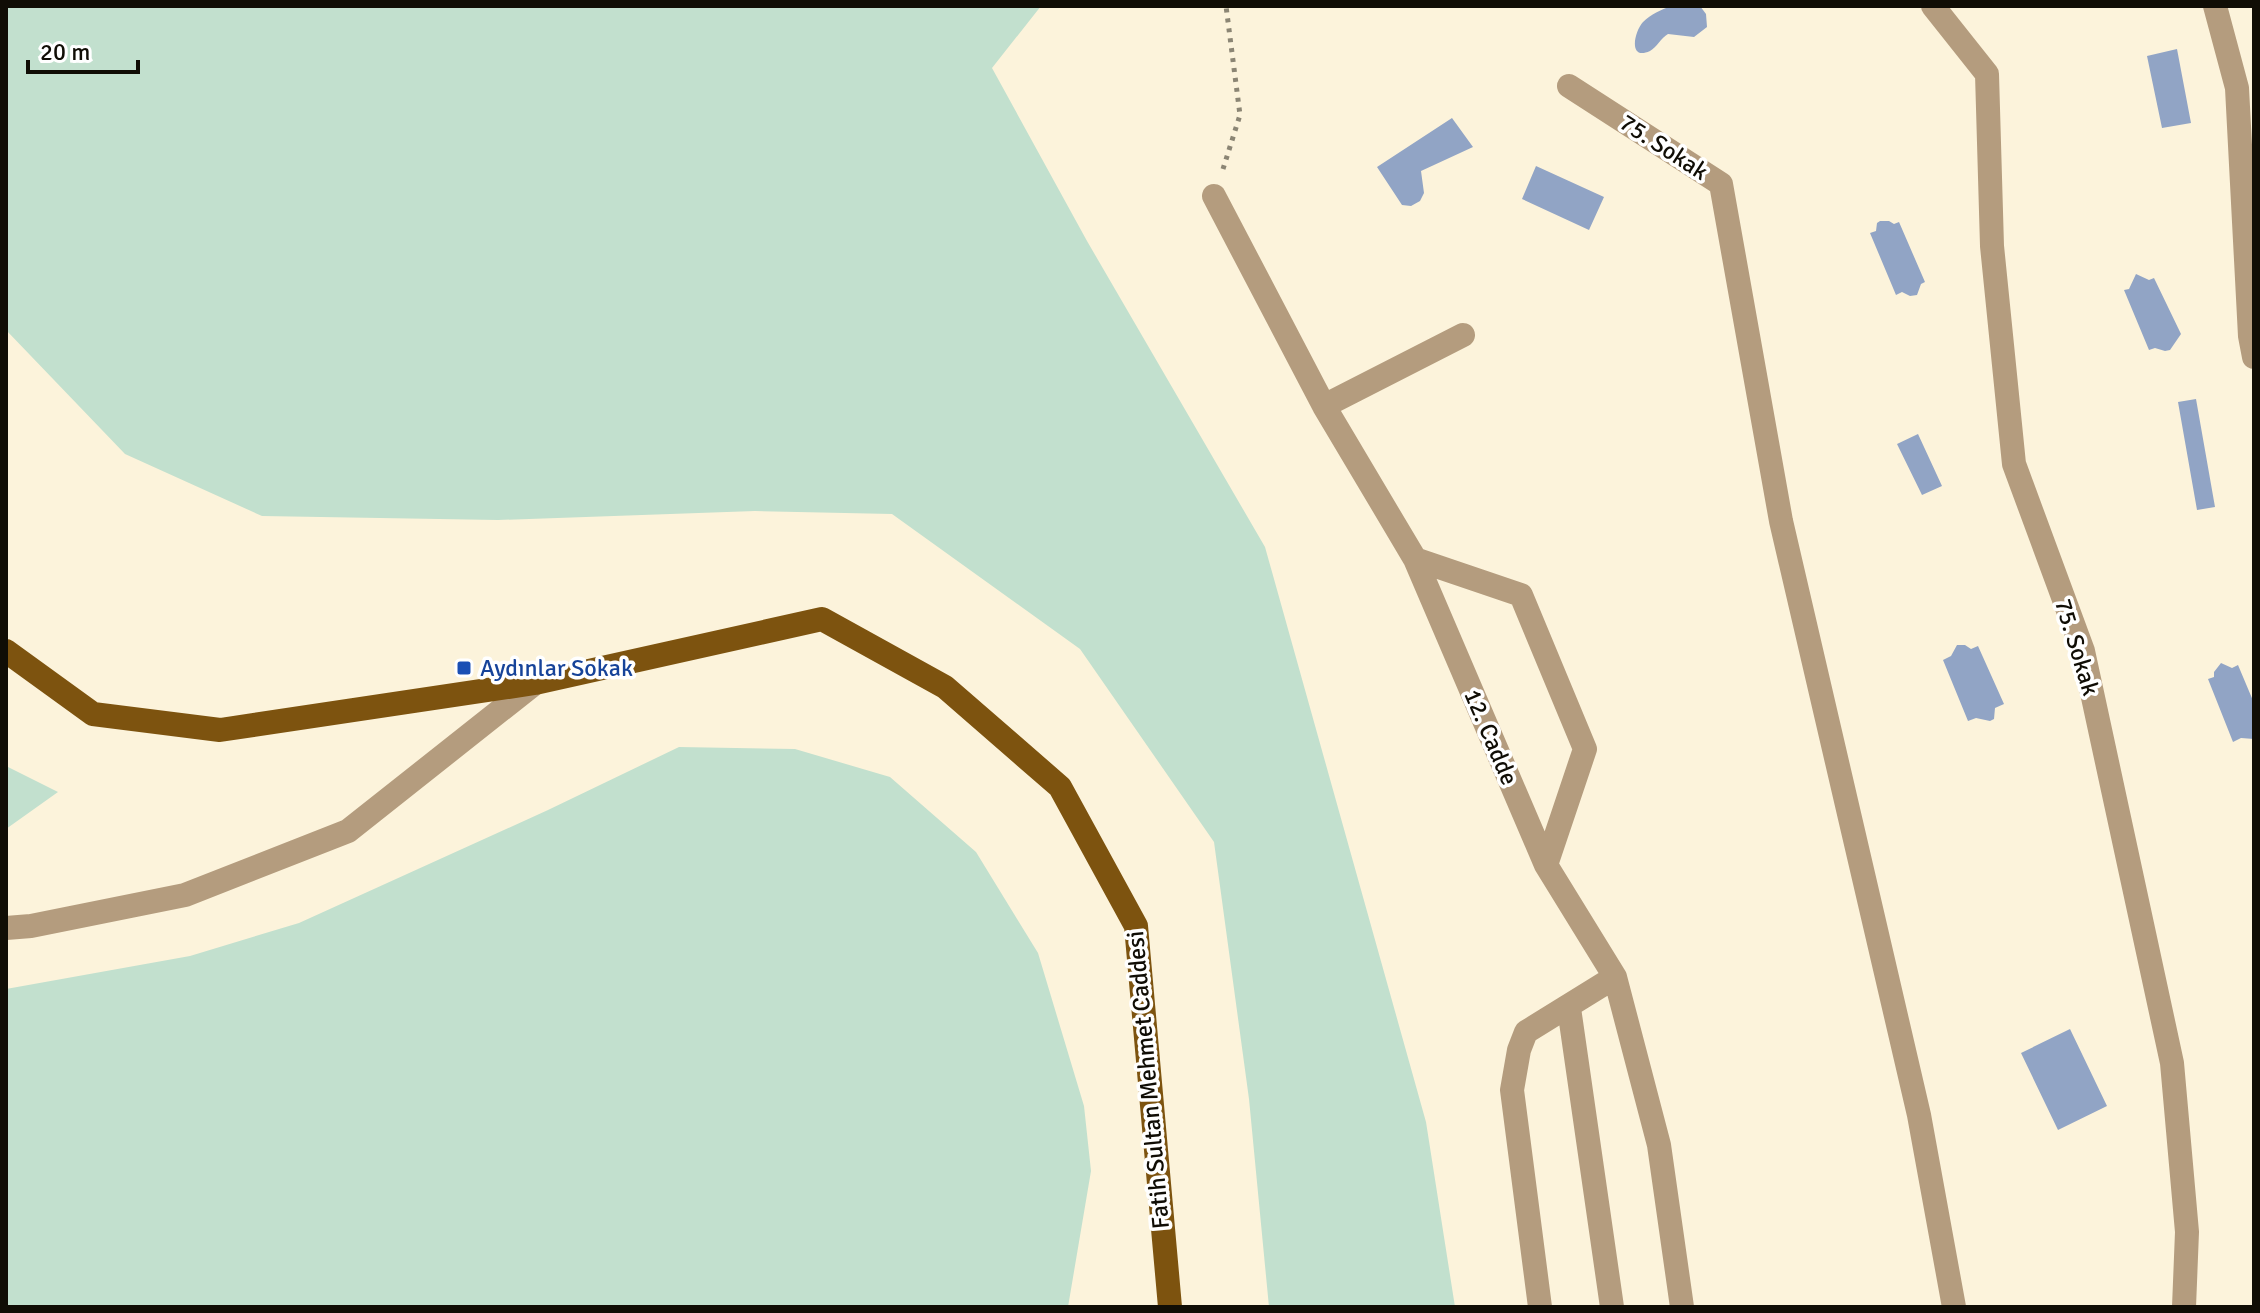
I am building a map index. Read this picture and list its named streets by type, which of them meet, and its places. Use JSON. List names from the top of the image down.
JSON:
{
  "streets": {
    "main road": ["Fatih Sultan Mehmet Caddesi"],
    "street": ["75. Sokak", "12. Cadde"]
  },
  "places": {
    "transit": ["Aydınlar Sokak"]
  },
  "scale_bar": "20 m"
}
